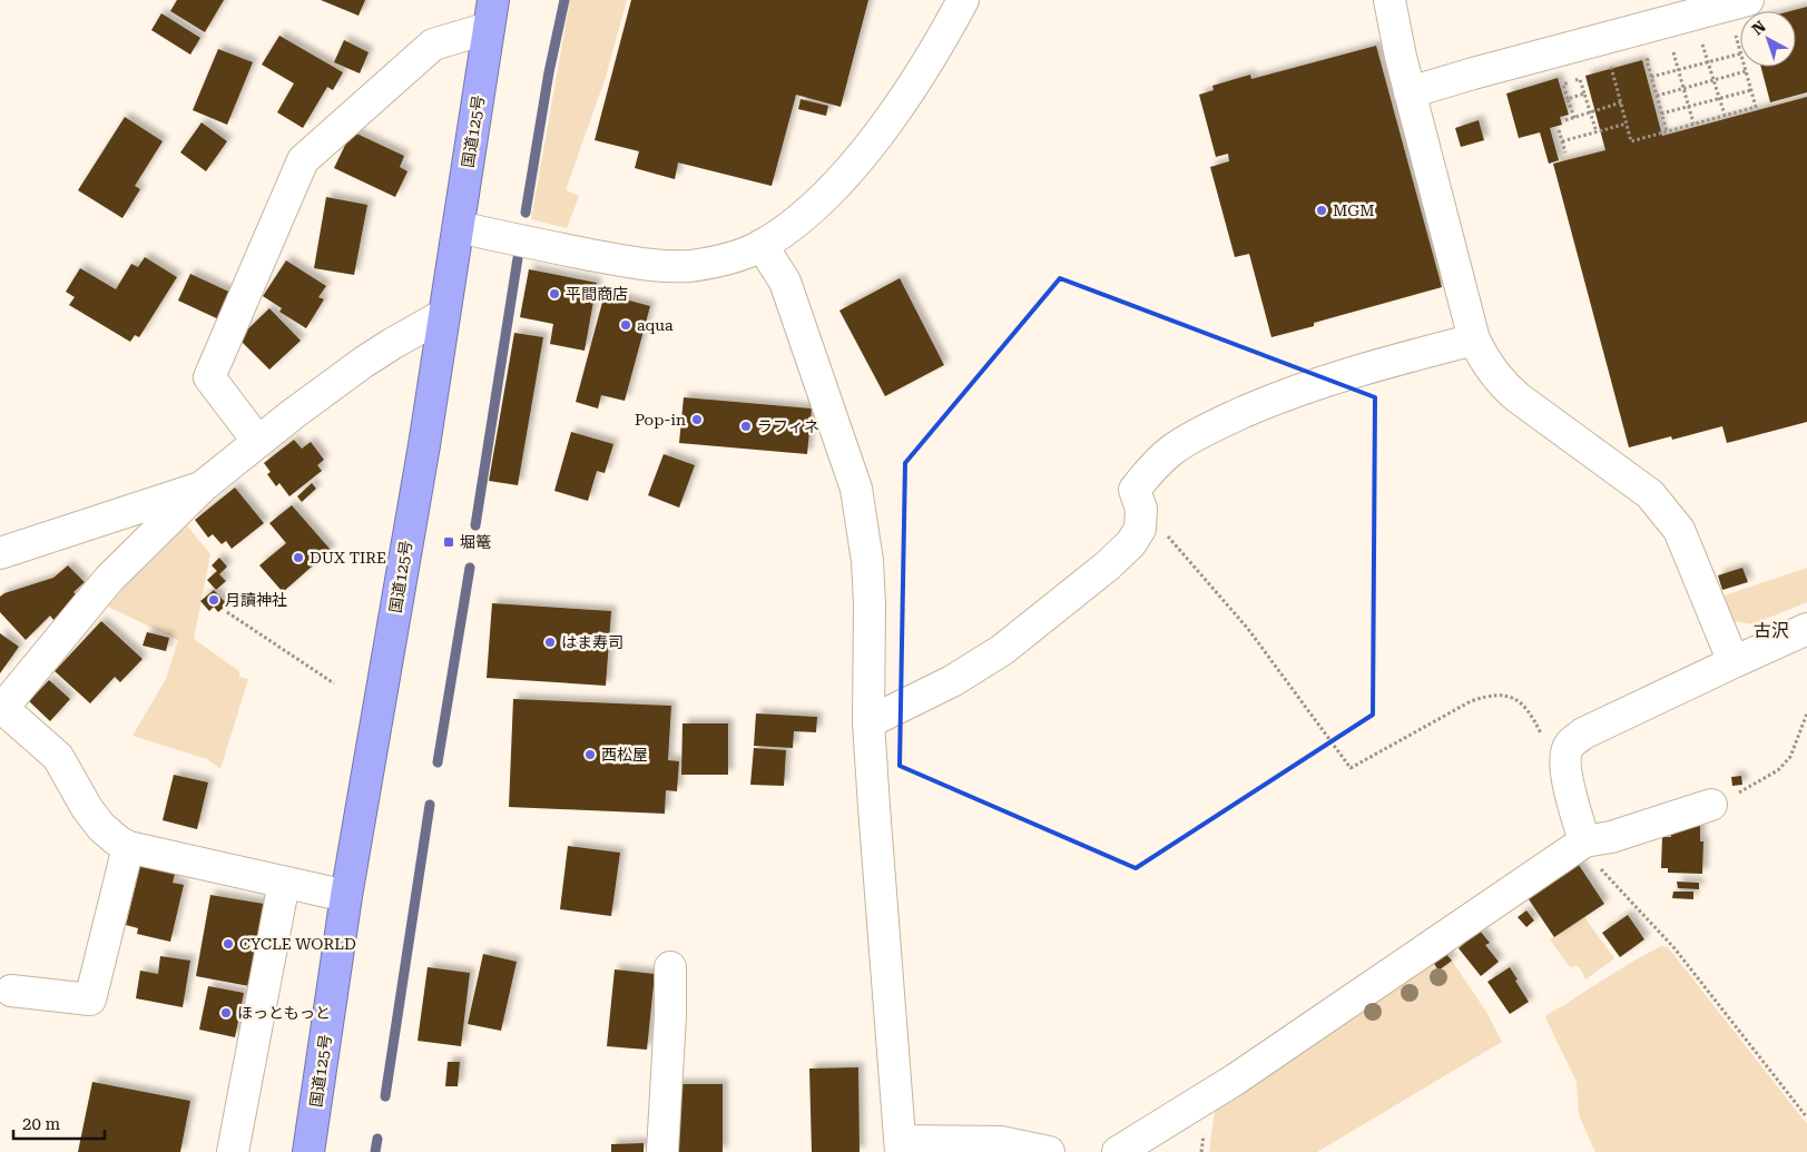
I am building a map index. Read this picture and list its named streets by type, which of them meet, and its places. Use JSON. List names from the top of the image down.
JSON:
{
  "streets": {
    "highway": ["国道125号"]
  },
  "districts": ["古沢"],
  "places": {
    "other": [
      "MGM",
      "平間商店",
      "aqua",
      "Pop-in",
      "ラフィネ",
      "DUX TIRE",
      "月讀神社",
      "はま寿司",
      "西松屋",
      "CYCLE WORLD",
      "ほっともっと"
    ],
    "transit": ["堀篭"]
  },
  "scale_bar": "20 m",
  "north": "top left"
}
